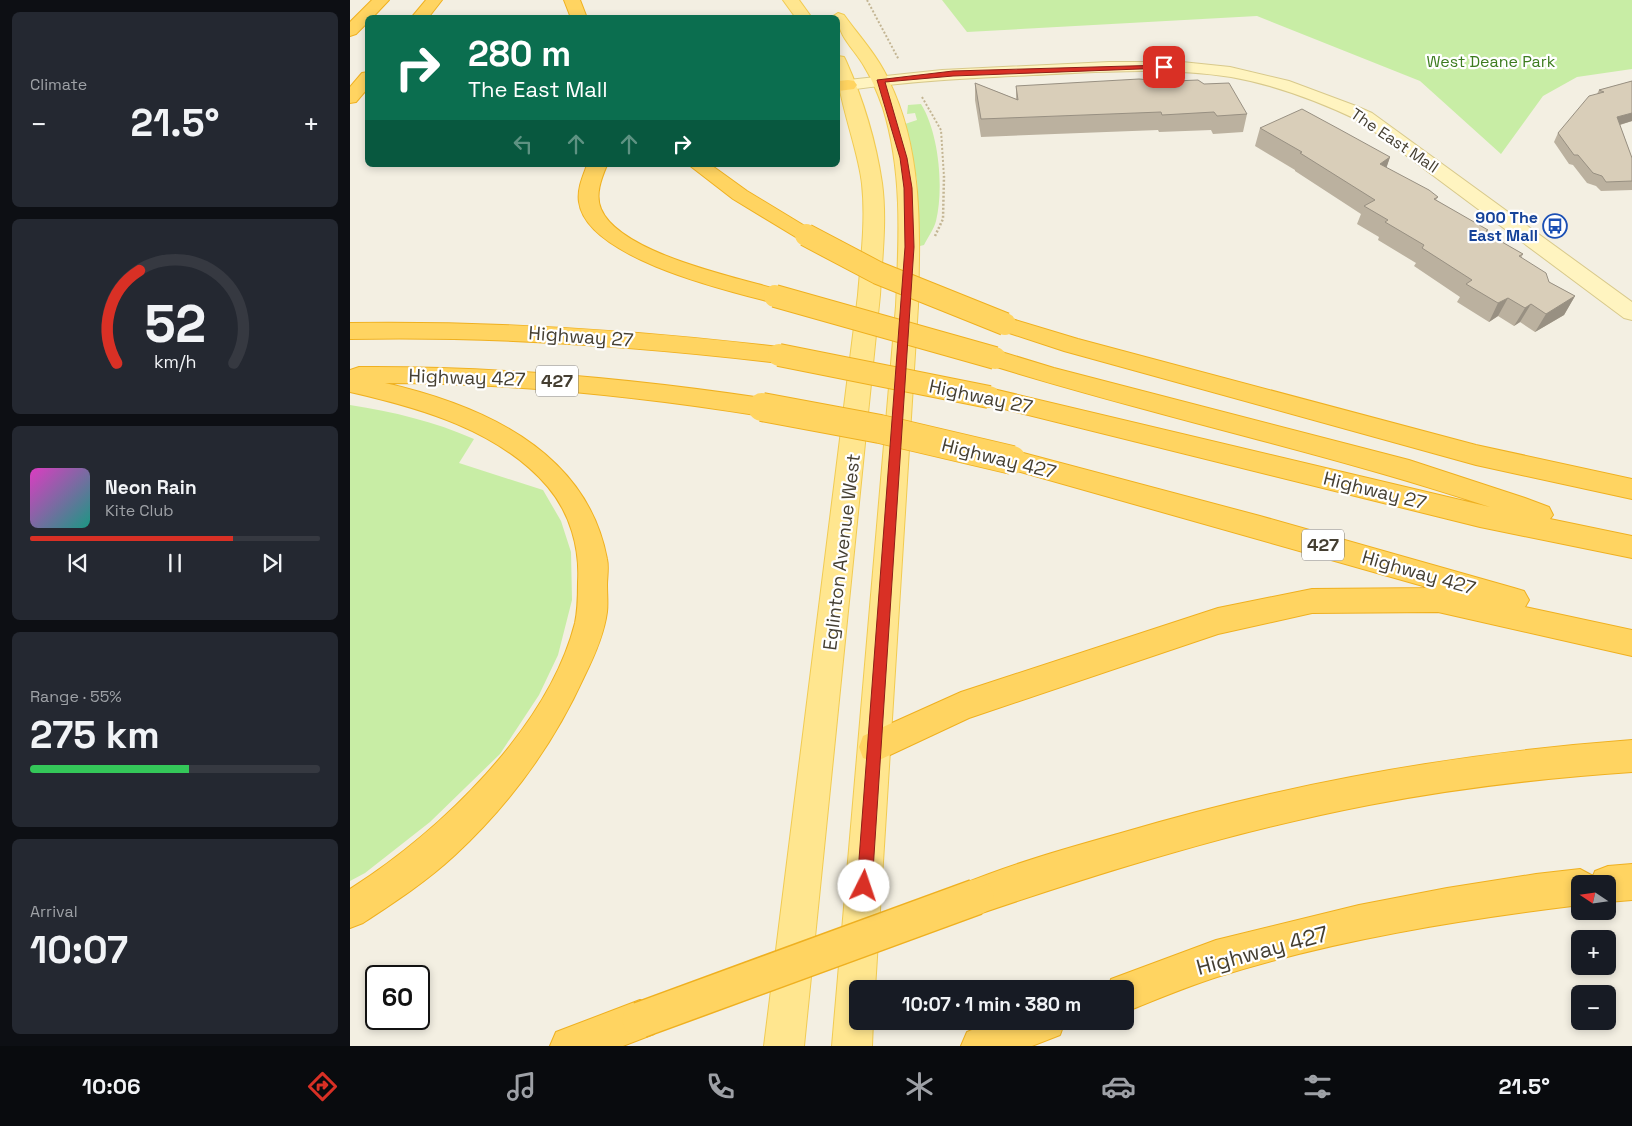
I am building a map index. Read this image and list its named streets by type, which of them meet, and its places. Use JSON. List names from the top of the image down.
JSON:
{
  "streets": {
    "highway": ["Highway 27", "Highway 427", "427"],
    "main road": ["The East Mall", "Eglinton Avenue West"]
  },
  "crossings": [
    ["The East Mall", "Eglinton Avenue West"]
  ],
  "parks": ["West Deane Park"],
  "places": {
    "bus stop": ["900 The East Mall"]
  },
  "north": "left",
  "page": {
    "tile": [
      "Climate",
      ["Range · 55%", "275 km"],
      ["Arrival", "10:07"]
    ],
    "turn": ["280 m", "The East Mall"],
    "heat": ["−", "21.5°", "+"],
    "song": ["Neon Rain", "Kite Club"],
    "map_buttons": ["+", "−"],
    "limit": "60",
    "trip": "10:07 · 1 min · 380 m",
    "tabs": ["10:06", "21.5°"],
    "gauge": ["52", "km/h"]
  }
}
